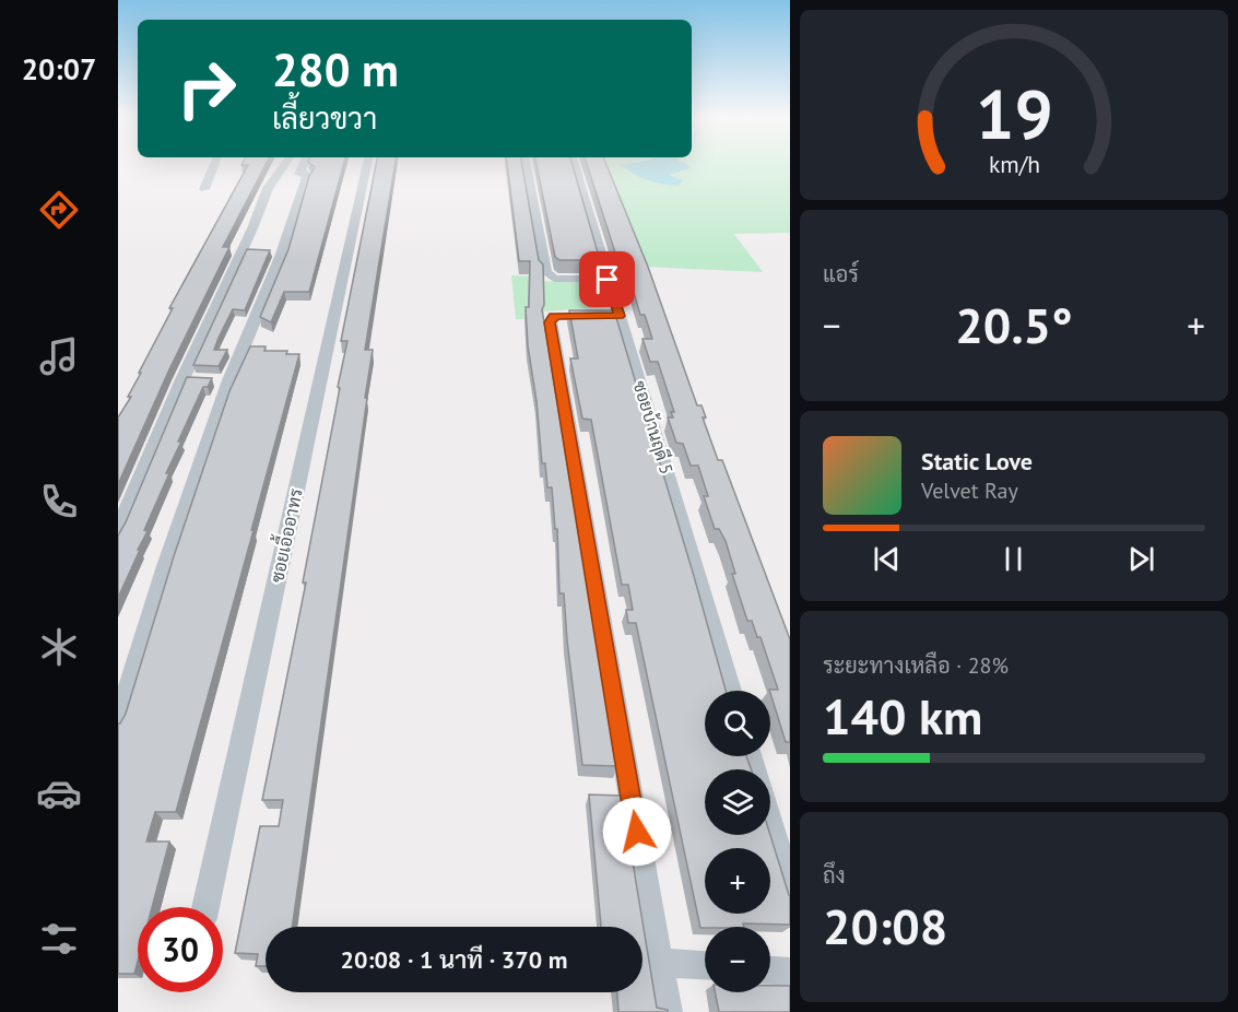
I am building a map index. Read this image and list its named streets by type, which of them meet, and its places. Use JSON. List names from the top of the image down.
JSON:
{
  "streets": {
    "street": ["ซอยบ้านฤดี 5", "ซอยเอื้ออาทร"]
  },
  "page": {
    "tabs": "20:07",
    "turn": ["280 m", "เลี้ยวขวา"],
    "tile": [
      "แอร์",
      ["ระยะทางเหลือ · 28%", "140 km"],
      ["ถึง", "20:08"]
    ],
    "heat": ["−", "20.5°", "+"],
    "song": ["Static Love", "Velvet Ray"],
    "map_buttons": ["+", "−"],
    "limit": "30",
    "trip": "20:08 · 1 นาที · 370 m",
    "gauge": ["19", "km/h"]
  }
}
